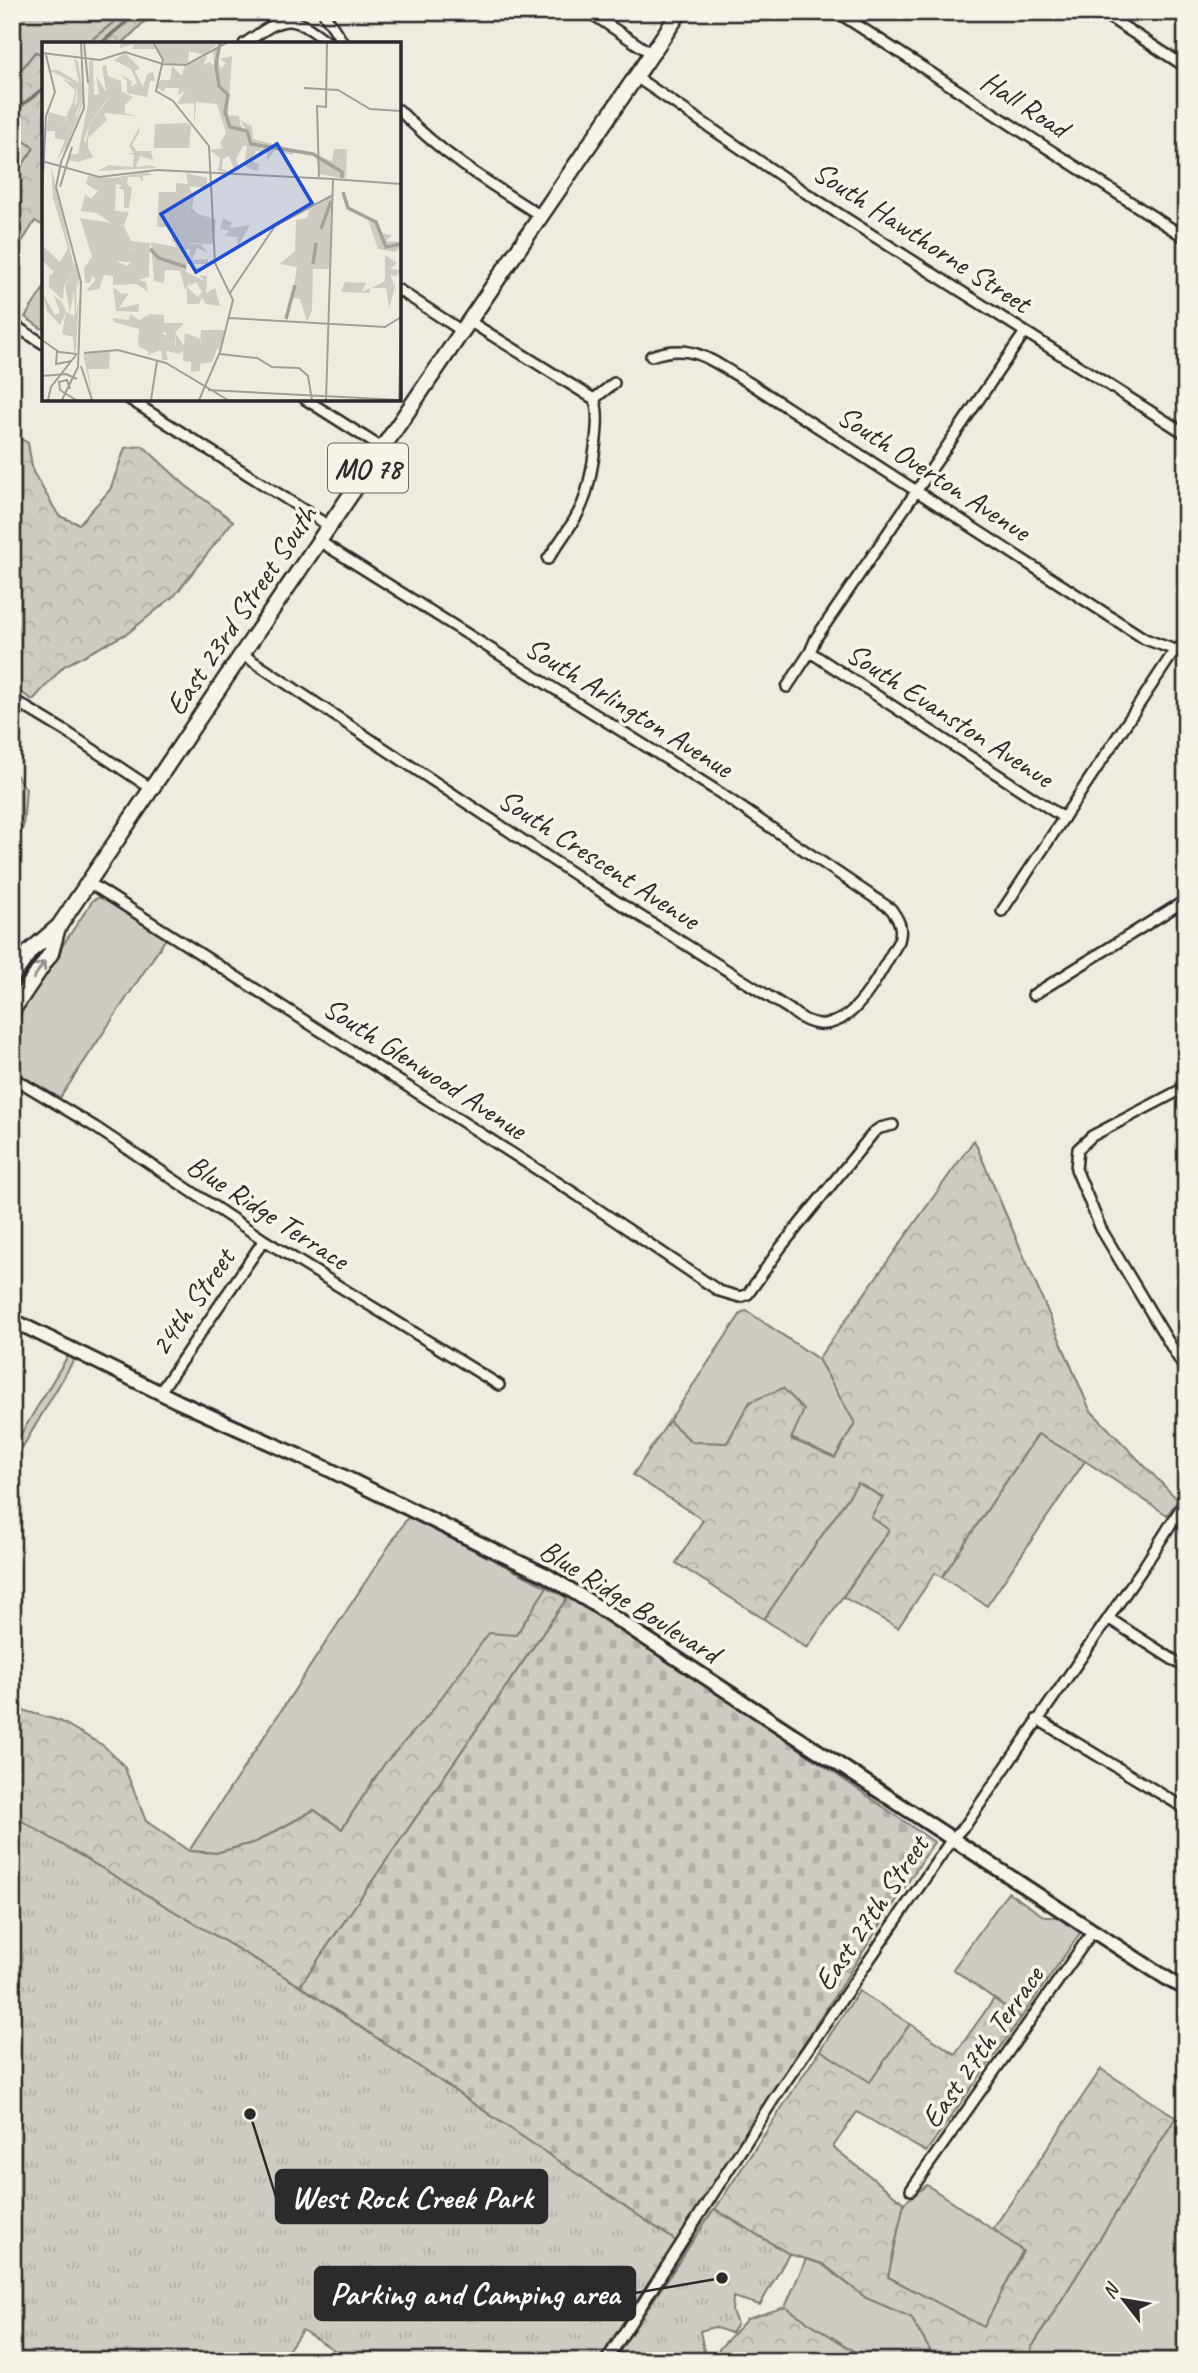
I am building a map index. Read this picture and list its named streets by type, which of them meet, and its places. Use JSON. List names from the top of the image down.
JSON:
{
  "streets": {
    "main road": ["MO 78", "East 23rd Street South", "Blue Ridge Boulevard"],
    "street": [
      "Hall Road",
      "South Hawthorne Street",
      "South Overton Avenue",
      "South Arlington Avenue",
      "South Evanston Avenue",
      "South Crescent Avenue",
      "South Glenwood Avenue",
      "Blue Ridge Terrace",
      "24th Street",
      "East 27th Street",
      "East 27th Terrace"
    ]
  },
  "crossings": [
    ["South Hawthorne Street", "East 23rd Street South"],
    ["East 23rd Street South", "South Arlington Avenue"],
    ["East 23rd Street South", "South Crescent Avenue"],
    ["East 23rd Street South", "South Glenwood Avenue"],
    ["South Arlington Avenue", "South Crescent Avenue"],
    ["Blue Ridge Terrace", "24th Street"],
    ["24th Street", "Blue Ridge Boulevard"],
    ["Blue Ridge Boulevard", "East 27th Street"],
    ["Blue Ridge Boulevard", "East 27th Terrace"]
  ],
  "places": ["West Rock Creek Park", "Parking and Camping area"],
  "north": "top left"
}
